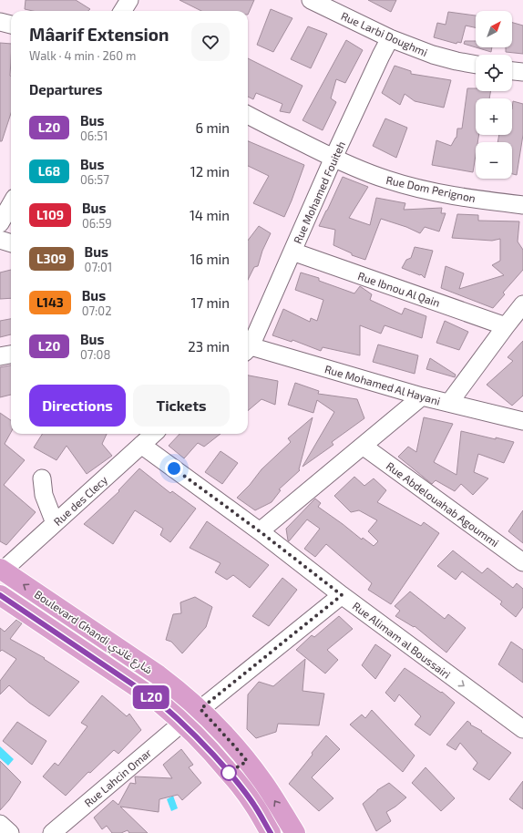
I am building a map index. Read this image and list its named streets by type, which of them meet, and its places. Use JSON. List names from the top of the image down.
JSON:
{
  "streets": {
    "main road": ["Boulevard Ghandi شارع غاندي"],
    "street": [
      "Rue Larbi Doughmi",
      "Rue Dom Perignon",
      "Rue Mohamed Fouiteh",
      "Rue Ibnou Al Qain",
      "Rue Mohamed Al Hayani",
      "Rue des Clecy",
      "Rue Abdelouahab Agoummi",
      "Rue Alimam al Boussairi",
      "Rue Lahcin Omar"
    ]
  },
  "crossings": [
    ["Rue Larbi Doughmi", "Rue Mohamed Fouiteh"],
    ["Rue Dom Perignon", "Rue Mohamed Fouiteh"],
    ["Rue Mohamed Fouiteh", "Rue Ibnou Al Qain"],
    ["Rue des Clecy", "Boulevard Ghandi شارع غاندي"],
    ["Rue des Clecy", "Rue Alimam al Boussairi"],
    ["Boulevard Ghandi شارع غاندي", "Rue Lahcin Omar"]
  ],
  "one_way": ["Rue Alimam al Boussairi"],
  "lines": ["bus line L20"],
  "north": "top right",
  "page": {
    "on_map": "L20",
    "map_buttons": ["+", "−"],
    "heading": [
      ["Mâarif Extension", "Walk · 4 min · 260 m"],
      "Departures"
    ],
    "list": [
      {
        "mark": "L20",
        "name": "Bus",
        "note": "06:51",
        "value": "6 min"
      },
      {
        "mark": "L68",
        "name": "Bus",
        "note": "06:57",
        "value": "12 min"
      },
      {
        "mark": "L109",
        "name": "Bus",
        "note": "06:59",
        "value": "14 min"
      },
      {
        "mark": "L309",
        "name": "Bus",
        "note": "07:01",
        "value": "16 min"
      },
      {
        "mark": "L143",
        "name": "Bus",
        "note": "07:02",
        "value": "17 min"
      },
      {
        "mark": "L20",
        "name": "Bus",
        "note": "07:08",
        "value": "23 min"
      }
    ],
    "buttons": ["Directions", "Tickets"]
  }
}
